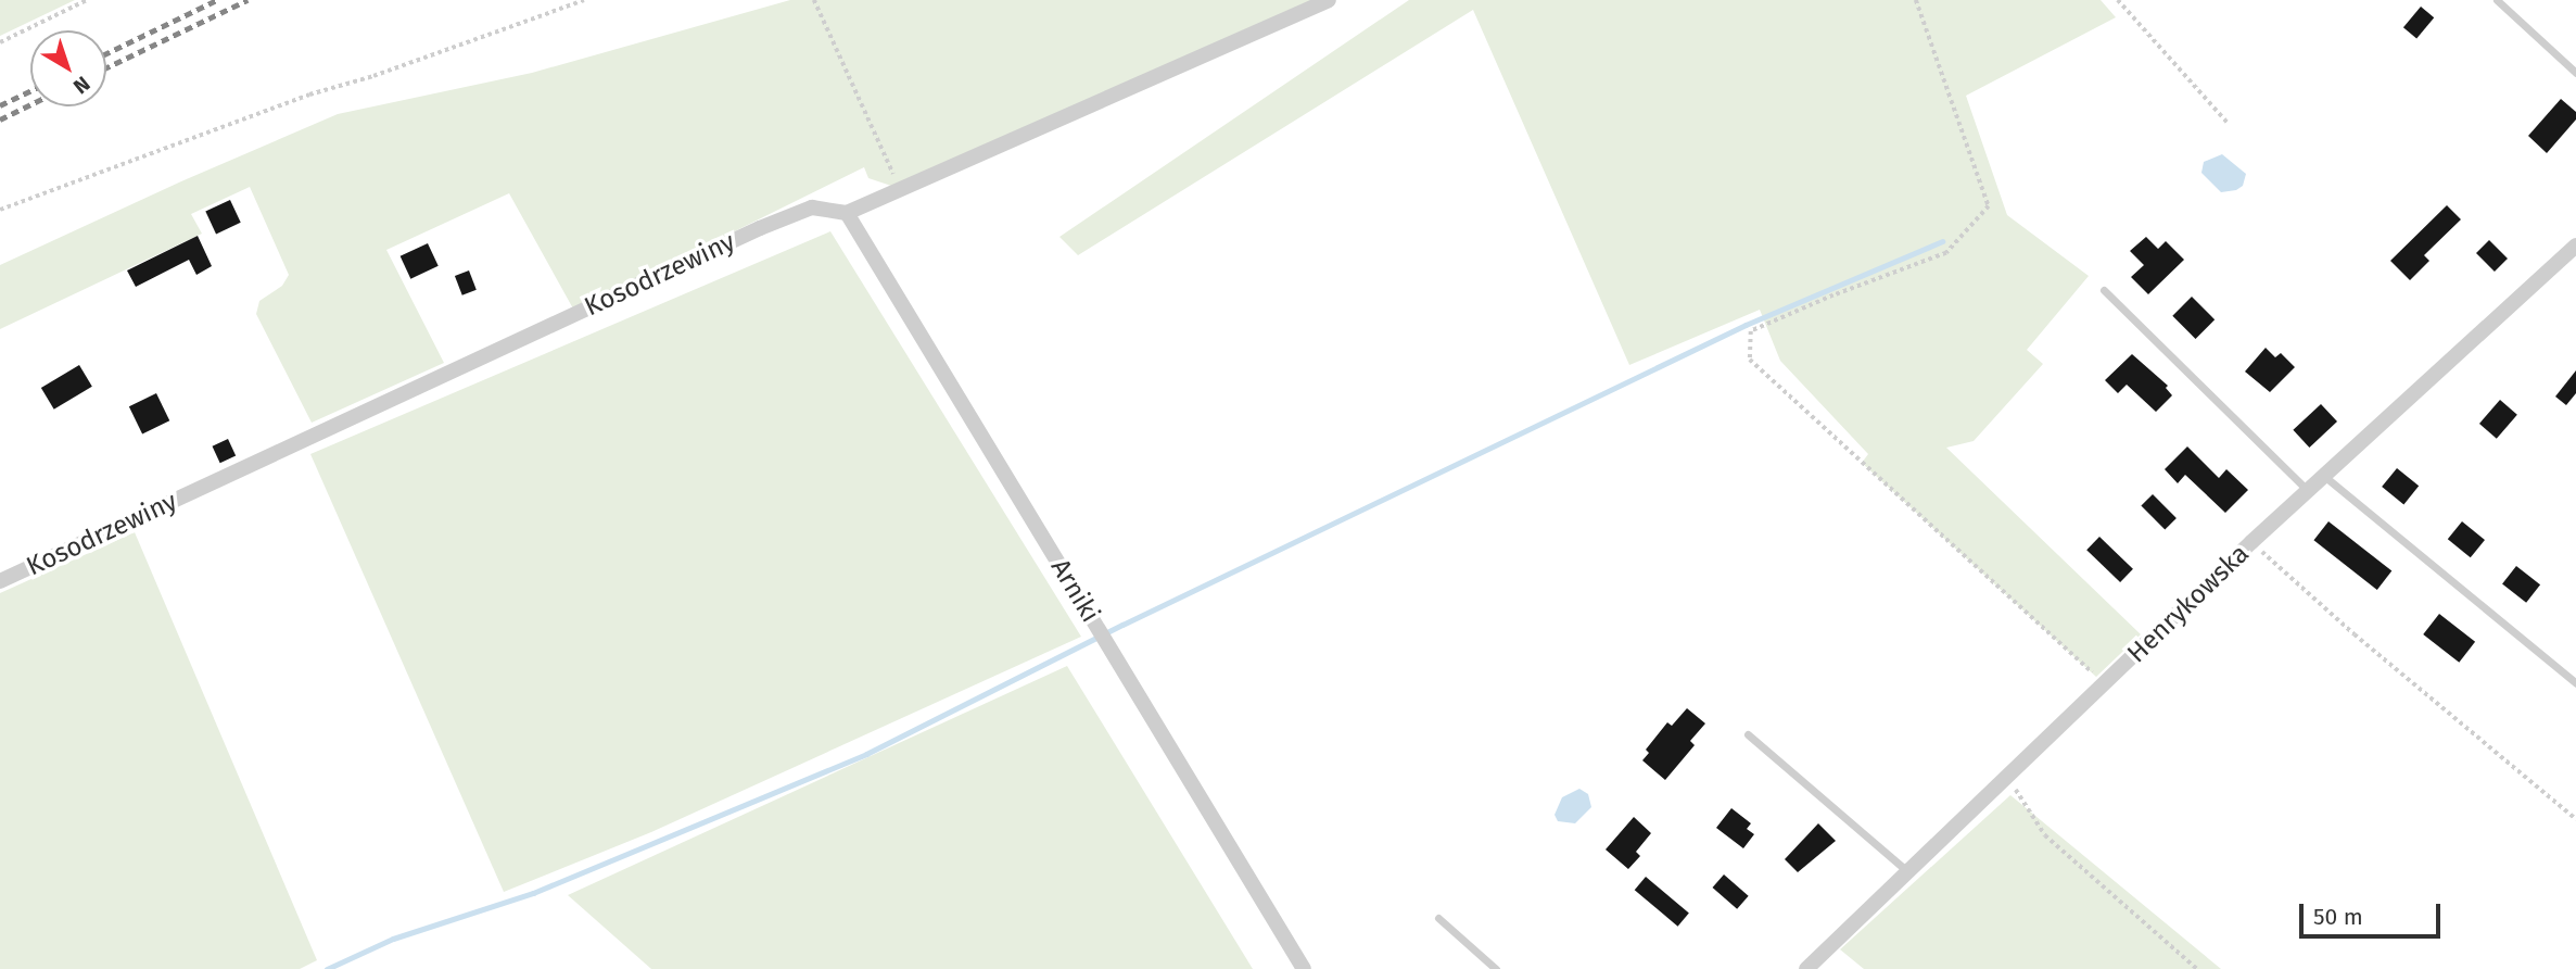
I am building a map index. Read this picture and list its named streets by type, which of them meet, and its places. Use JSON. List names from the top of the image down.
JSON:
{
  "streets": {
    "street": ["Kosodrzewiny", "Arniki", "Henrykowska"]
  },
  "crossings": [
    ["Kosodrzewiny", "Arniki"]
  ],
  "scale_bar": "50 m",
  "north": "bottom right"
}
